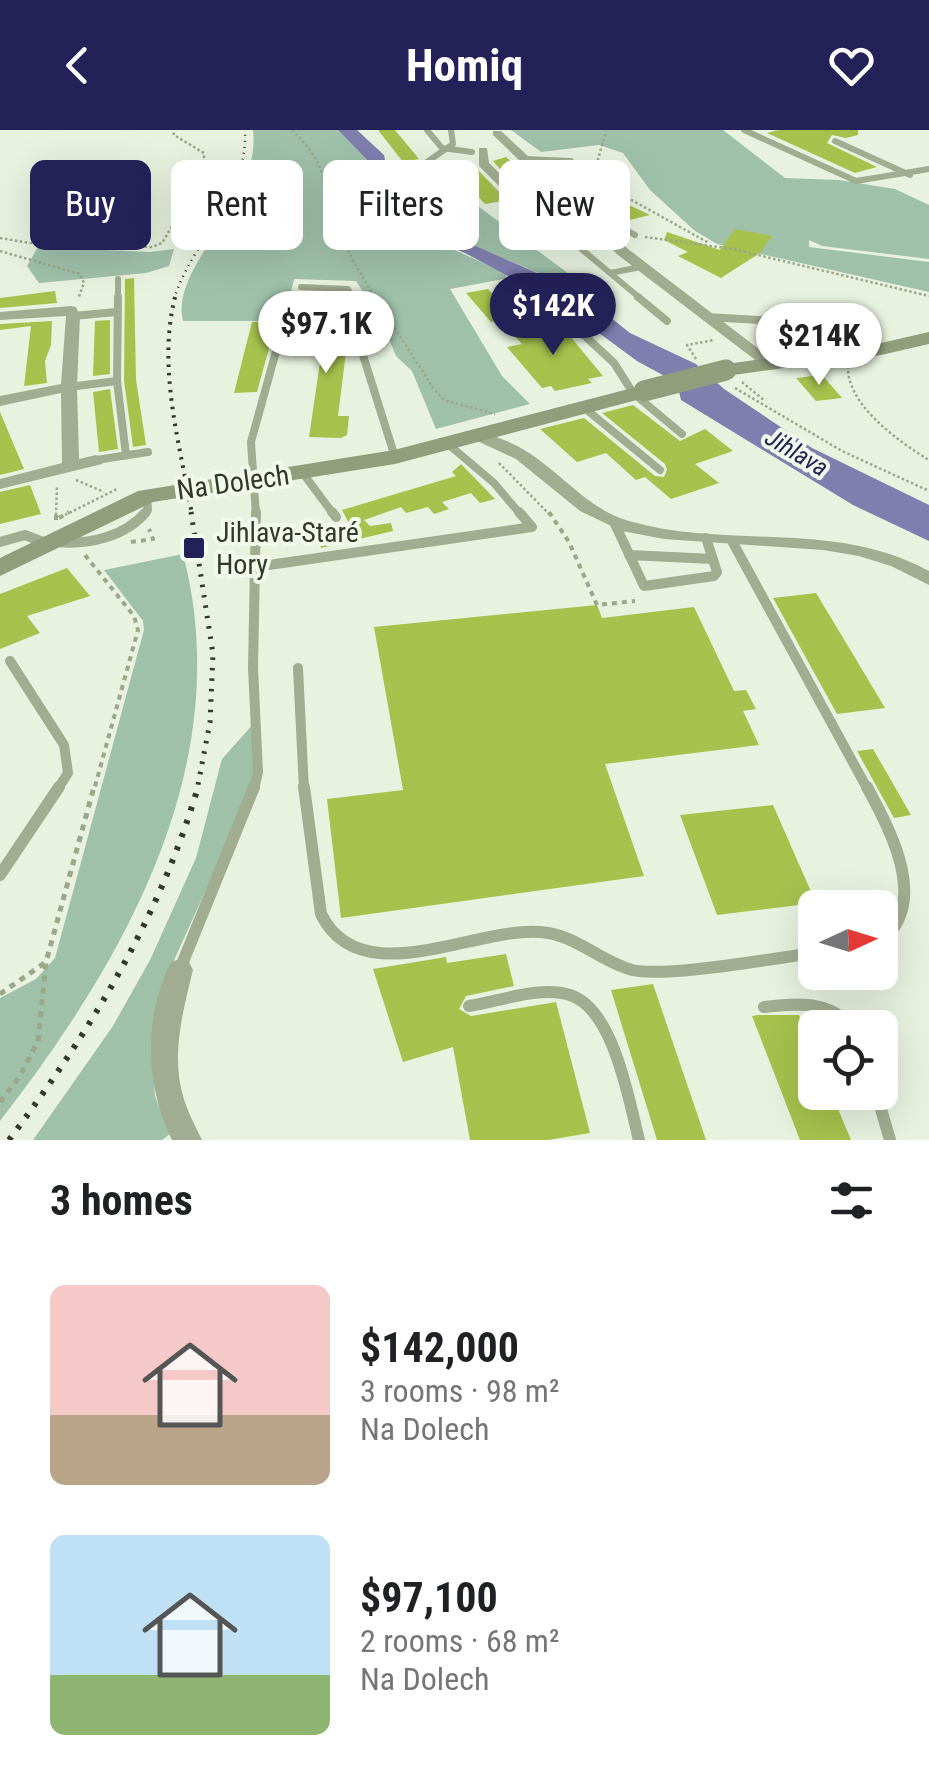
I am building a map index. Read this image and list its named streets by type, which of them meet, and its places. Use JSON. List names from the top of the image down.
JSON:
{
  "streets": {
    "main road": ["Na Dolech"]
  },
  "water": ["Jihlava"],
  "places": {
    "transit": ["Jihlava-Staré Hory"]
  },
  "north": "right",
  "page": {
    "header": "Homiq",
    "chip": [
      "Buy",
      "Rent",
      "Filters",
      "New"
    ],
    "price": ["$142K", "$97.1K", "$214K"],
    "heading": "3 homes",
    "list": [
      {
        "name": "$142,000",
        "note": "3 rooms · 98 m² · Na Dolech"
      },
      {
        "name": "$97,100",
        "note": "2 rooms · 68 m² · Na Dolech"
      }
    ]
  }
}
